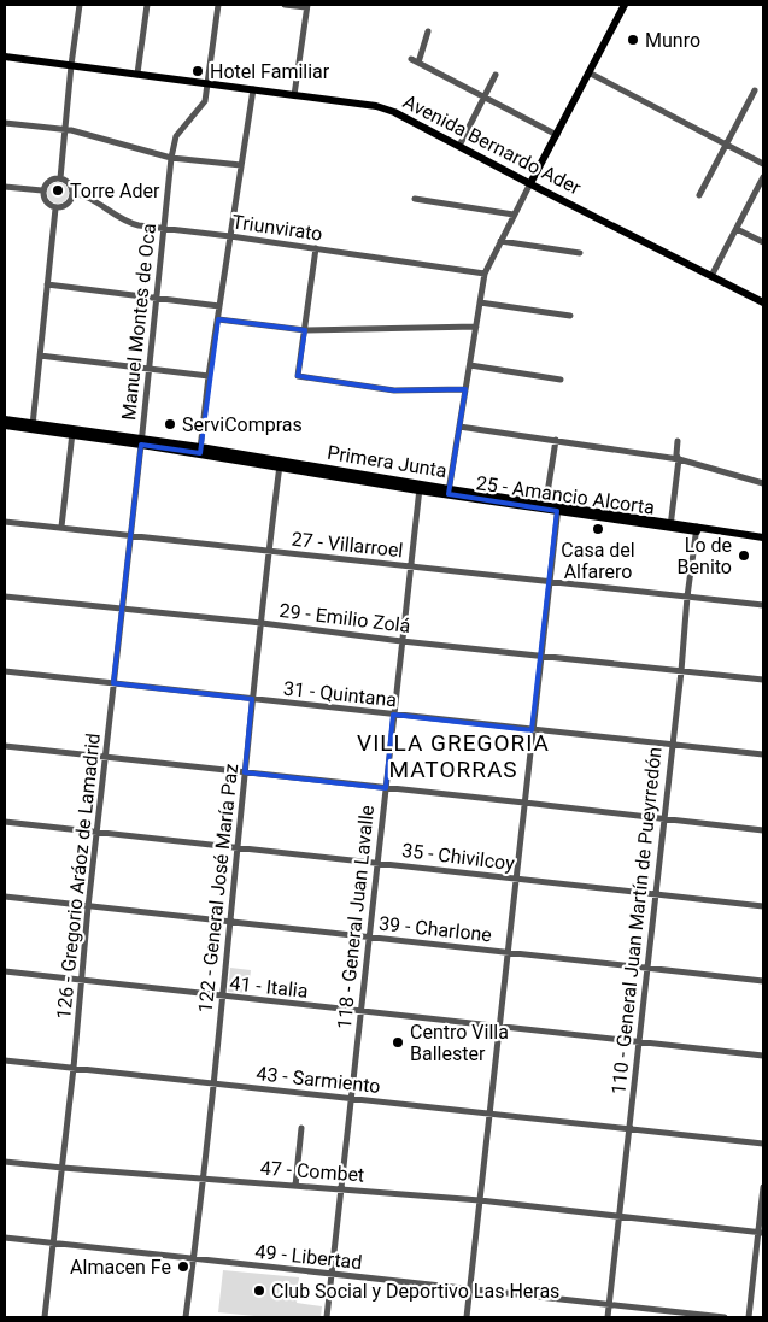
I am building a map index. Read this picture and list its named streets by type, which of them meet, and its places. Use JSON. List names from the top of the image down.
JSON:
{
  "streets": {
    "main road": ["Avenida Bernardo Ader", "Primera Junta"],
    "street": [
      "Triunvirato",
      "Manuel Montes de Oca",
      "27 - Villarroel",
      "29 - Emilio Zolá",
      "31 - Quintana",
      "35 - Chivilcoy",
      "126 - Gregorio Aráoz de Lamadrid",
      "122 - General José María Paz",
      "118 - General Juan Lavalle",
      "110 - General Juan Martín de Pueyrredón",
      "39 - Charlone",
      "41 - Italia",
      "43 - Sarmiento",
      "47 - Combet",
      "49 - Libertad"
    ]
  },
  "crossings": [
    ["Avenida Bernardo Ader", "Manuel Montes de Oca"],
    ["Triunvirato", "Manuel Montes de Oca"],
    ["Manuel Montes de Oca", "Primera Junta"],
    ["Manuel Montes de Oca", "126 - Gregorio Aráoz de Lamadrid"],
    ["Primera Junta", "126 - Gregorio Aráoz de Lamadrid"],
    ["Primera Junta", "122 - General José María Paz"],
    ["Primera Junta", "118 - General Juan Lavalle"],
    ["Primera Junta", "110 - General Juan Martín de Pueyrredón"],
    ["27 - Villarroel", "126 - Gregorio Aráoz de Lamadrid"],
    ["27 - Villarroel", "122 - General José María Paz"],
    ["27 - Villarroel", "118 - General Juan Lavalle"],
    ["27 - Villarroel", "110 - General Juan Martín de Pueyrredón"],
    ["29 - Emilio Zolá", "126 - Gregorio Aráoz de Lamadrid"],
    ["29 - Emilio Zolá", "122 - General José María Paz"],
    ["29 - Emilio Zolá", "118 - General Juan Lavalle"],
    ["29 - Emilio Zolá", "110 - General Juan Martín de Pueyrredón"],
    ["31 - Quintana", "126 - Gregorio Aráoz de Lamadrid"],
    ["31 - Quintana", "122 - General José María Paz"],
    ["31 - Quintana", "118 - General Juan Lavalle"],
    ["31 - Quintana", "110 - General Juan Martín de Pueyrredón"],
    ["35 - Chivilcoy", "126 - Gregorio Aráoz de Lamadrid"],
    ["35 - Chivilcoy", "122 - General José María Paz"],
    ["35 - Chivilcoy", "118 - General Juan Lavalle"],
    ["35 - Chivilcoy", "110 - General Juan Martín de Pueyrredón"],
    ["126 - Gregorio Aráoz de Lamadrid", "39 - Charlone"],
    ["126 - Gregorio Aráoz de Lamadrid", "41 - Italia"],
    ["126 - Gregorio Aráoz de Lamadrid", "43 - Sarmiento"],
    ["126 - Gregorio Aráoz de Lamadrid", "47 - Combet"],
    ["126 - Gregorio Aráoz de Lamadrid", "49 - Libertad"],
    ["122 - General José María Paz", "39 - Charlone"],
    ["122 - General José María Paz", "41 - Italia"],
    ["122 - General José María Paz", "43 - Sarmiento"],
    ["122 - General José María Paz", "47 - Combet"],
    ["122 - General José María Paz", "49 - Libertad"],
    ["118 - General Juan Lavalle", "39 - Charlone"],
    ["118 - General Juan Lavalle", "41 - Italia"],
    ["118 - General Juan Lavalle", "43 - Sarmiento"],
    ["118 - General Juan Lavalle", "47 - Combet"],
    ["118 - General Juan Lavalle", "49 - Libertad"],
    ["110 - General Juan Martín de Pueyrredón", "39 - Charlone"],
    ["110 - General Juan Martín de Pueyrredón", "41 - Italia"],
    ["110 - General Juan Martín de Pueyrredón", "43 - Sarmiento"],
    ["110 - General Juan Martín de Pueyrredón", "47 - Combet"],
    ["110 - General Juan Martín de Pueyrredón", "49 - Libertad"]
  ],
  "districts": ["VILLA GREGORIA MATORRAS"],
  "places": [
    "Munro",
    "Hotel Familiar",
    "Torre Ader",
    "ServiCompras",
    "Casa del Alfarero",
    "Lo de Benito",
    "Centro Villa Ballester",
    "Almacen Fe",
    "Club Social y Deportivo Las Heras"
  ]
}
